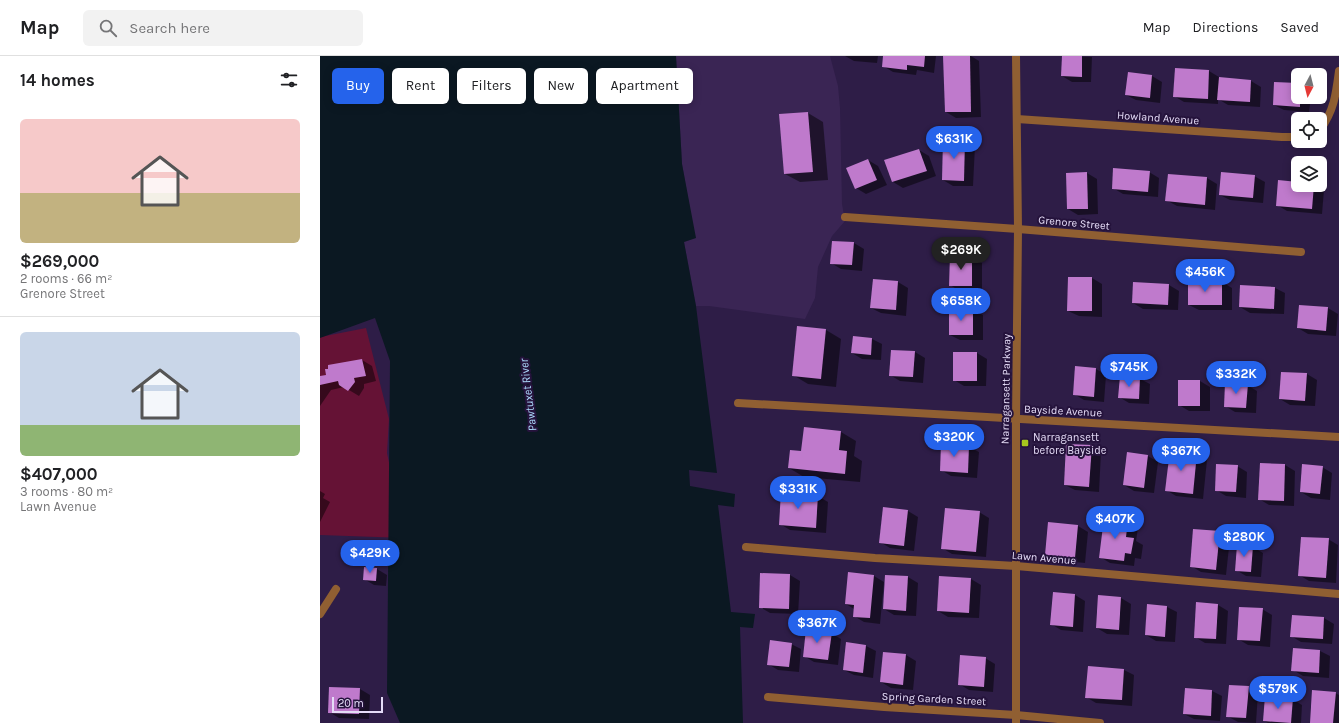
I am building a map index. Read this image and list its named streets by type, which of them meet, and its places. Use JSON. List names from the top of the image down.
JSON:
{
  "streets": {
    "street": [
      "Howland Avenue",
      "Grenore Street",
      "Narragansett Parkway",
      "Bayside Avenue",
      "Lawn Avenue",
      "Spring Garden Street"
    ]
  },
  "crossings": [
    ["Howland Avenue", "Narragansett Parkway"],
    ["Grenore Street", "Narragansett Parkway"],
    ["Narragansett Parkway", "Bayside Avenue"],
    ["Narragansett Parkway", "Lawn Avenue"],
    ["Narragansett Parkway", "Spring Garden Street"]
  ],
  "water": ["Pawtuxet River"],
  "places": {
    "transit": ["Narragansett before Bayside"]
  },
  "scale_bar": "20 m",
  "north": "bottom",
  "page": {
    "header": "Map",
    "search": "Search here",
    "nav": ["Map", "Directions", "Saved"],
    "heading": "14 homes",
    "chip": [
      "Buy",
      "Rent",
      "Filters",
      "New",
      "Apartment"
    ],
    "list": [
      {
        "name": "$269,000",
        "note": "2 rooms · 66 m² · Grenore Street"
      },
      {
        "name": "$407,000",
        "note": "3 rooms · 80 m² · Lawn Avenue"
      }
    ],
    "price": [
      "$631K",
      "$269K",
      "$456K",
      "$658K",
      "$745K",
      "$332K",
      "$320K",
      "$367K",
      "$331K",
      "$407K",
      "$280K",
      "$429K",
      "$367K",
      "$579K"
    ],
    "scale": "20 m"
  }
}
